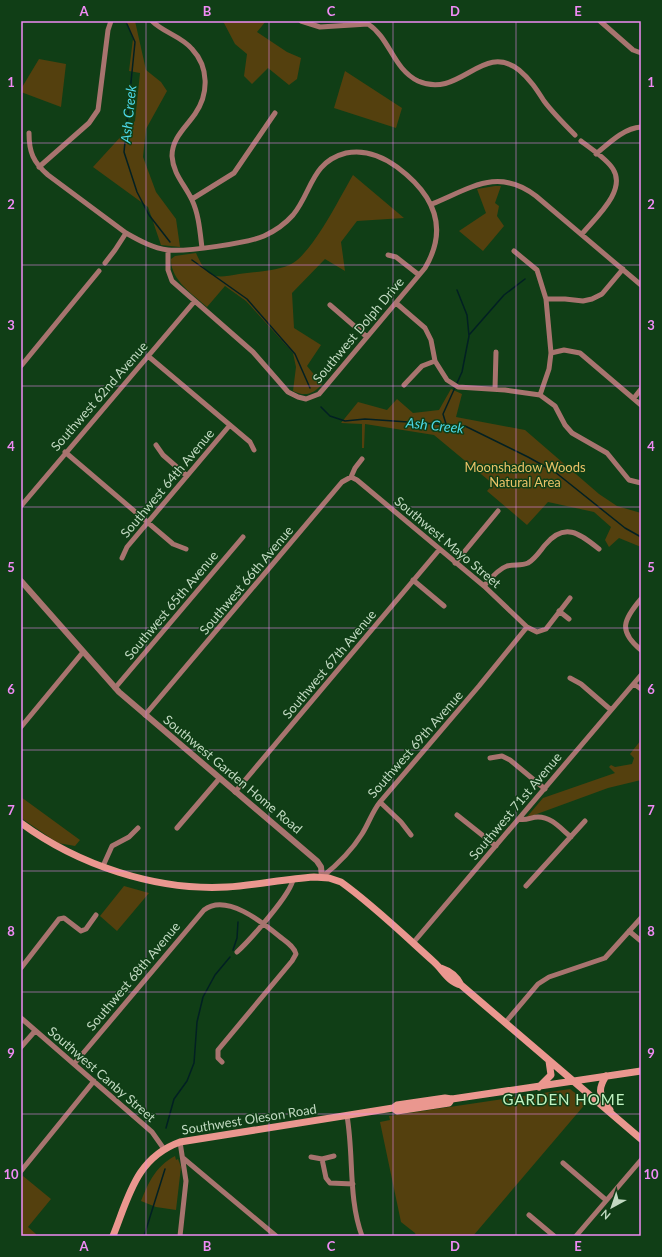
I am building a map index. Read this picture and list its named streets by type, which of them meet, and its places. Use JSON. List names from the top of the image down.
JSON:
{
  "streets": {
    "main road": ["Southwest Oleson Road"],
    "street": [
      "Southwest Dolph Drive",
      "Southwest 62nd Avenue",
      "Southwest 64th Avenue",
      "Southwest Mayo Street",
      "Southwest 66th Avenue",
      "Southwest 65th Avenue",
      "Southwest 67th Avenue",
      "Southwest 69th Avenue",
      "Southwest Garden Home Road",
      "Southwest 71st Avenue",
      "Southwest 68th Avenue",
      "Southwest Canby Street"
    ]
  },
  "crossings": [
    ["Southwest Dolph Drive", "Southwest 62nd Avenue"],
    ["Southwest Mayo Street", "Southwest 66th Avenue"],
    ["Southwest Mayo Street", "Southwest 67th Avenue"],
    ["Southwest Mayo Street", "Southwest 69th Avenue"],
    ["Southwest 66th Avenue", "Southwest Garden Home Road"],
    ["Southwest 65th Avenue", "Southwest Garden Home Road"],
    ["Southwest 67th Avenue", "Southwest Garden Home Road"],
    ["Southwest 69th Avenue", "Southwest Garden Home Road"],
    ["Southwest 68th Avenue", "Southwest Canby Street"],
    ["Southwest Canby Street", "Southwest Oleson Road"]
  ],
  "districts": ["GARDEN HOME"],
  "water": ["Ash Creek"],
  "parks": ["Moonshadow Woods Natural Area"],
  "north": "bottom left",
  "grid": {
    "columns": [
      "A",
      "B",
      "C",
      "D",
      "E"
    ],
    "rows": [
      "1",
      "2",
      "3",
      "4",
      "5",
      "6",
      "7",
      "8",
      "9",
      "10"
    ]
  }
}
